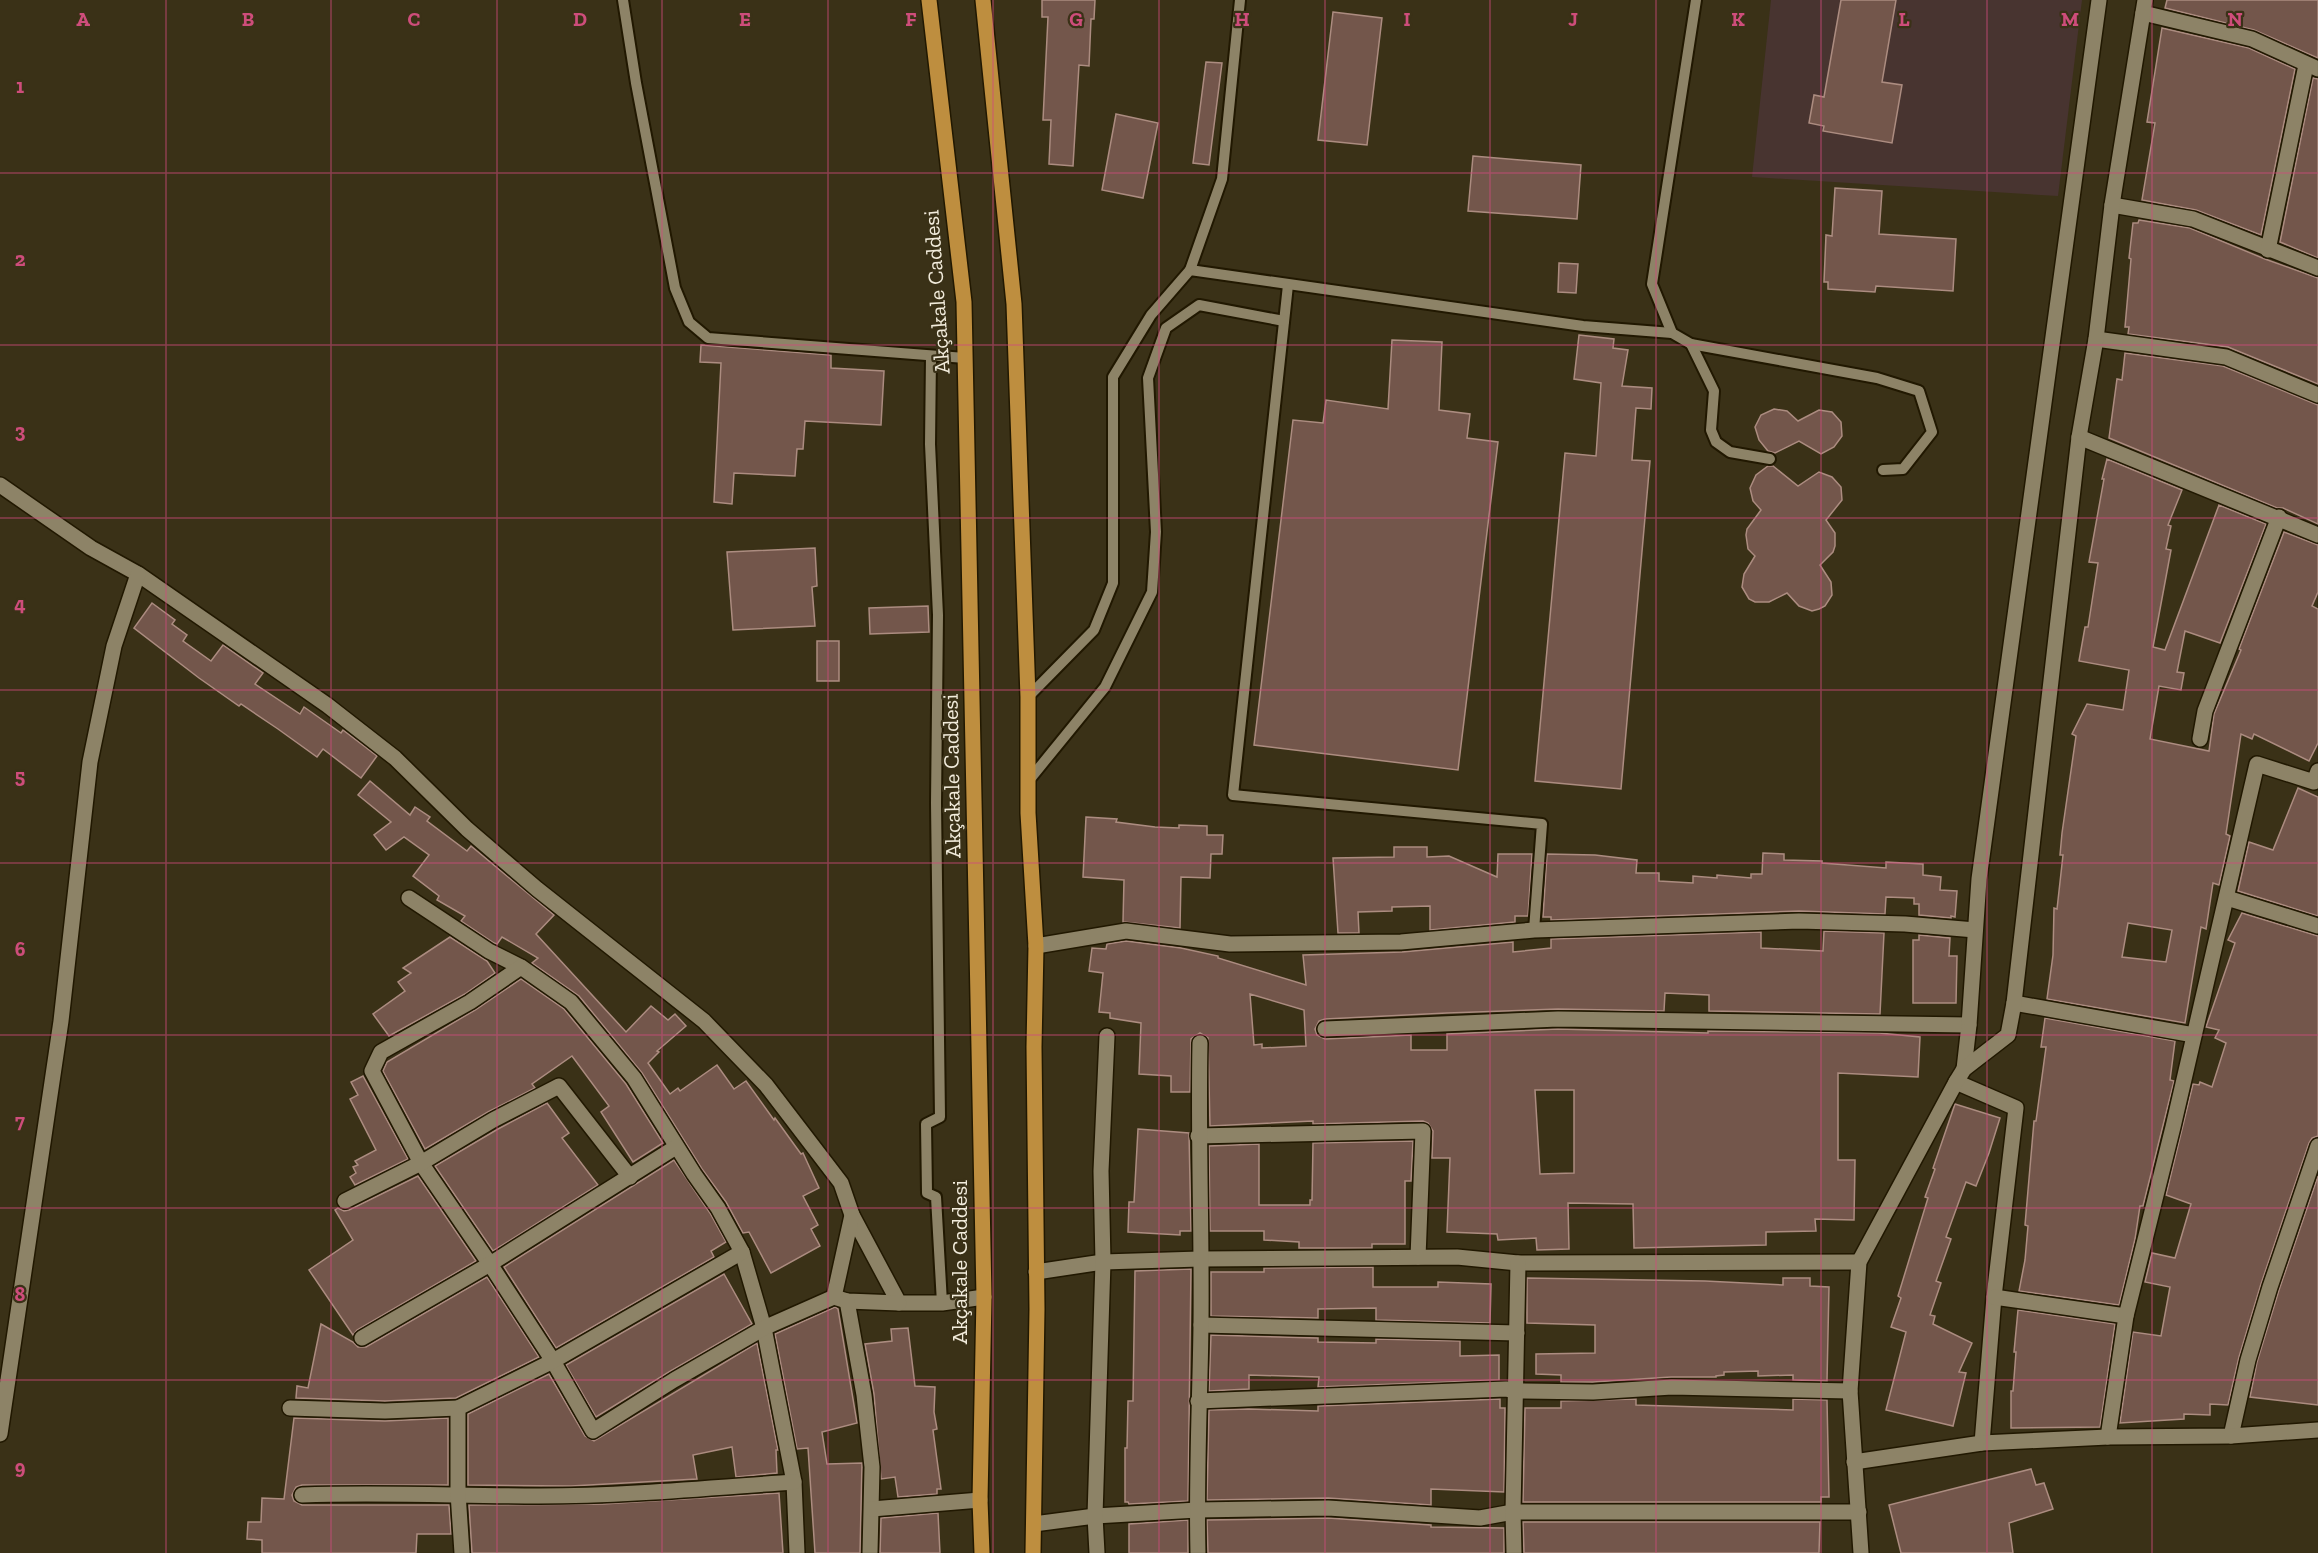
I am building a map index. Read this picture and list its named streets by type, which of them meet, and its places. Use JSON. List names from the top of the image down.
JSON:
{
  "streets": {
    "main road": ["Akçakale Caddesi"]
  },
  "grid": {
    "columns": [
      "A",
      "B",
      "C",
      "D",
      "E",
      "F",
      "G",
      "H",
      "I",
      "J",
      "K",
      "L",
      "M",
      "N"
    ],
    "rows": [
      "1",
      "2",
      "3",
      "4",
      "5",
      "6",
      "7",
      "8",
      "9"
    ]
  }
}
